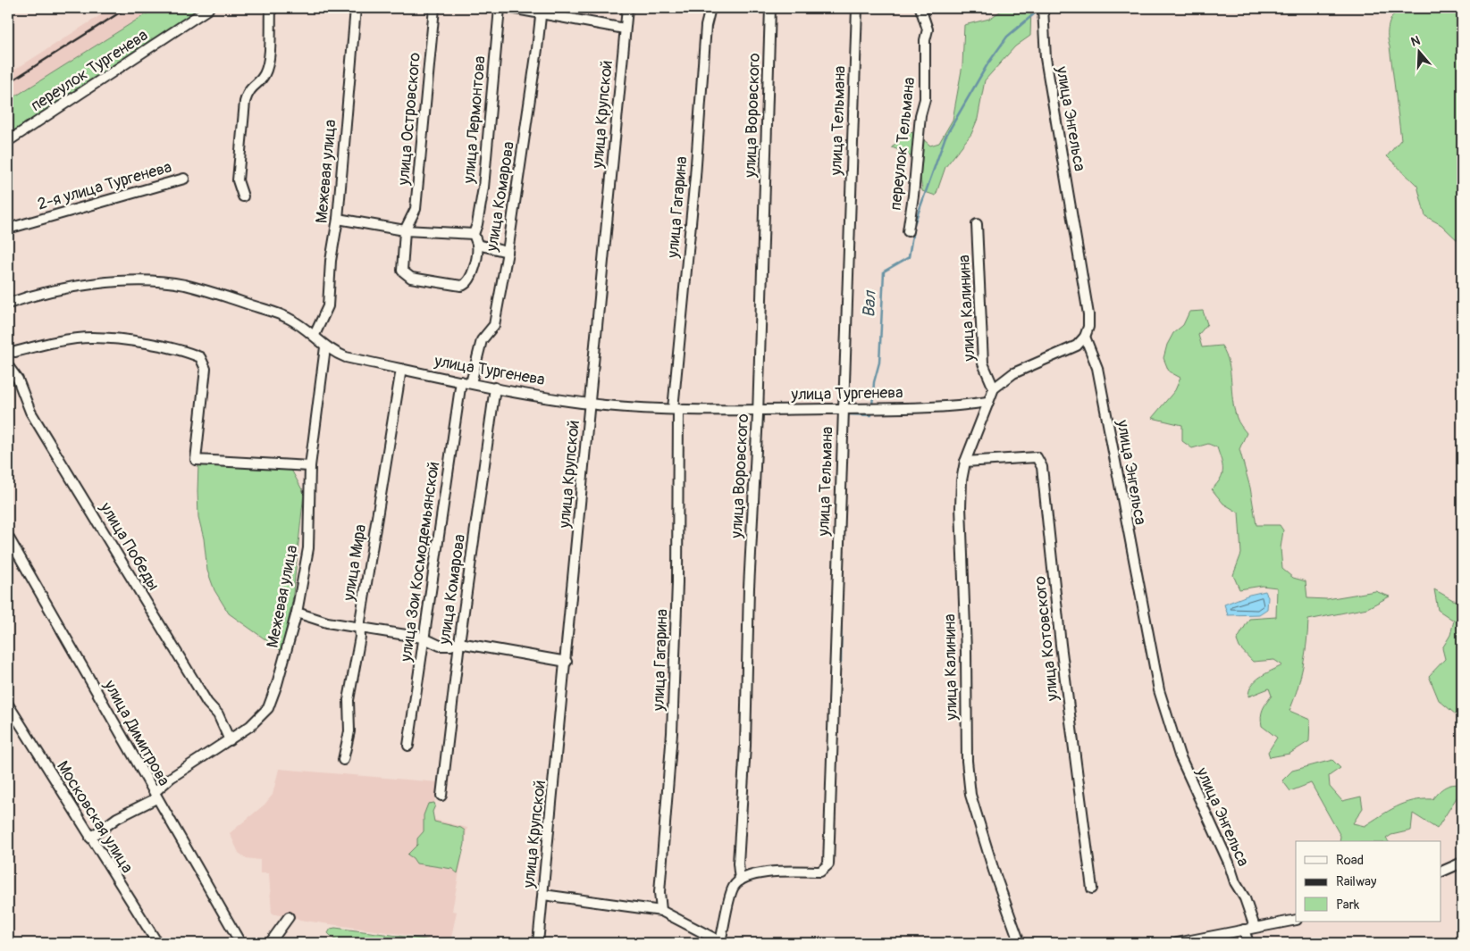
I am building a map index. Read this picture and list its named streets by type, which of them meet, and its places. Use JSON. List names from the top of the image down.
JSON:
{
  "streets": {
    "street": [
      "переулок Тургенева",
      "улица Крупской",
      "улица Воровского",
      "улица Островского",
      "улица Энгельса",
      "улица Лермонтова",
      "улица Тельмана",
      "переулок Тельмана",
      "Межевая улица",
      "2-я улица Тургенева",
      "улица Комарова",
      "улица Гагарина",
      "улица Калинина",
      "улица Тургенева",
      "улица Победы",
      "улица Зои Космодемьянской",
      "улица Мира",
      "улица Котовского",
      "улица Димитрова",
      "Московская улица"
    ]
  },
  "crossings": [
    ["улица Крупской", "улица Тургенева"],
    ["улица Воровского", "улица Тельмана"],
    ["улица Воровского", "улица Тургенева"],
    ["улица Энгельса", "улица Калинина"],
    ["улица Тельмана", "улица Тургенева"],
    ["Межевая улица", "улица Тургенева"],
    ["Межевая улица", "улица Победы"],
    ["Межевая улица", "улица Димитрова"],
    ["Межевая улица", "Московская улица"],
    ["улица Комарова", "улица Тургенева"],
    ["улица Гагарина", "улица Тургенева"],
    ["улица Калинина", "улица Тургенева"],
    ["улица Калинина", "улица Котовского"],
    ["улица Тургенева", "улица Зои Космодемьянской"],
    ["улица Тургенева", "улица Мира"]
  ],
  "water": ["Вал"],
  "legend": ["Road", "Railway", "Park"],
  "north": "top"
}
